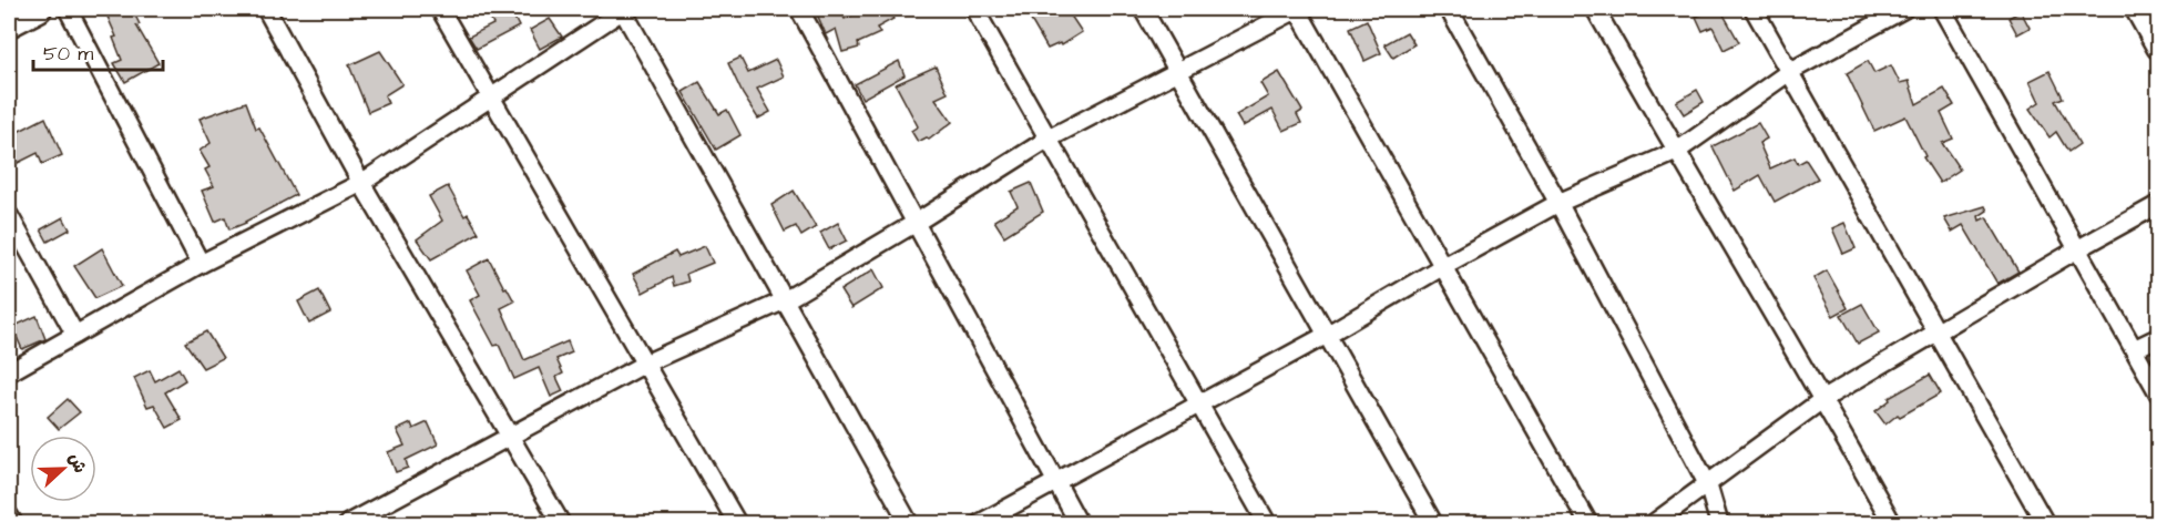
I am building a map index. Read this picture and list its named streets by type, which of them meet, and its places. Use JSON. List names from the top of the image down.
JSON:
{
  "scale_bar": "50 m",
  "north": "right"
}
